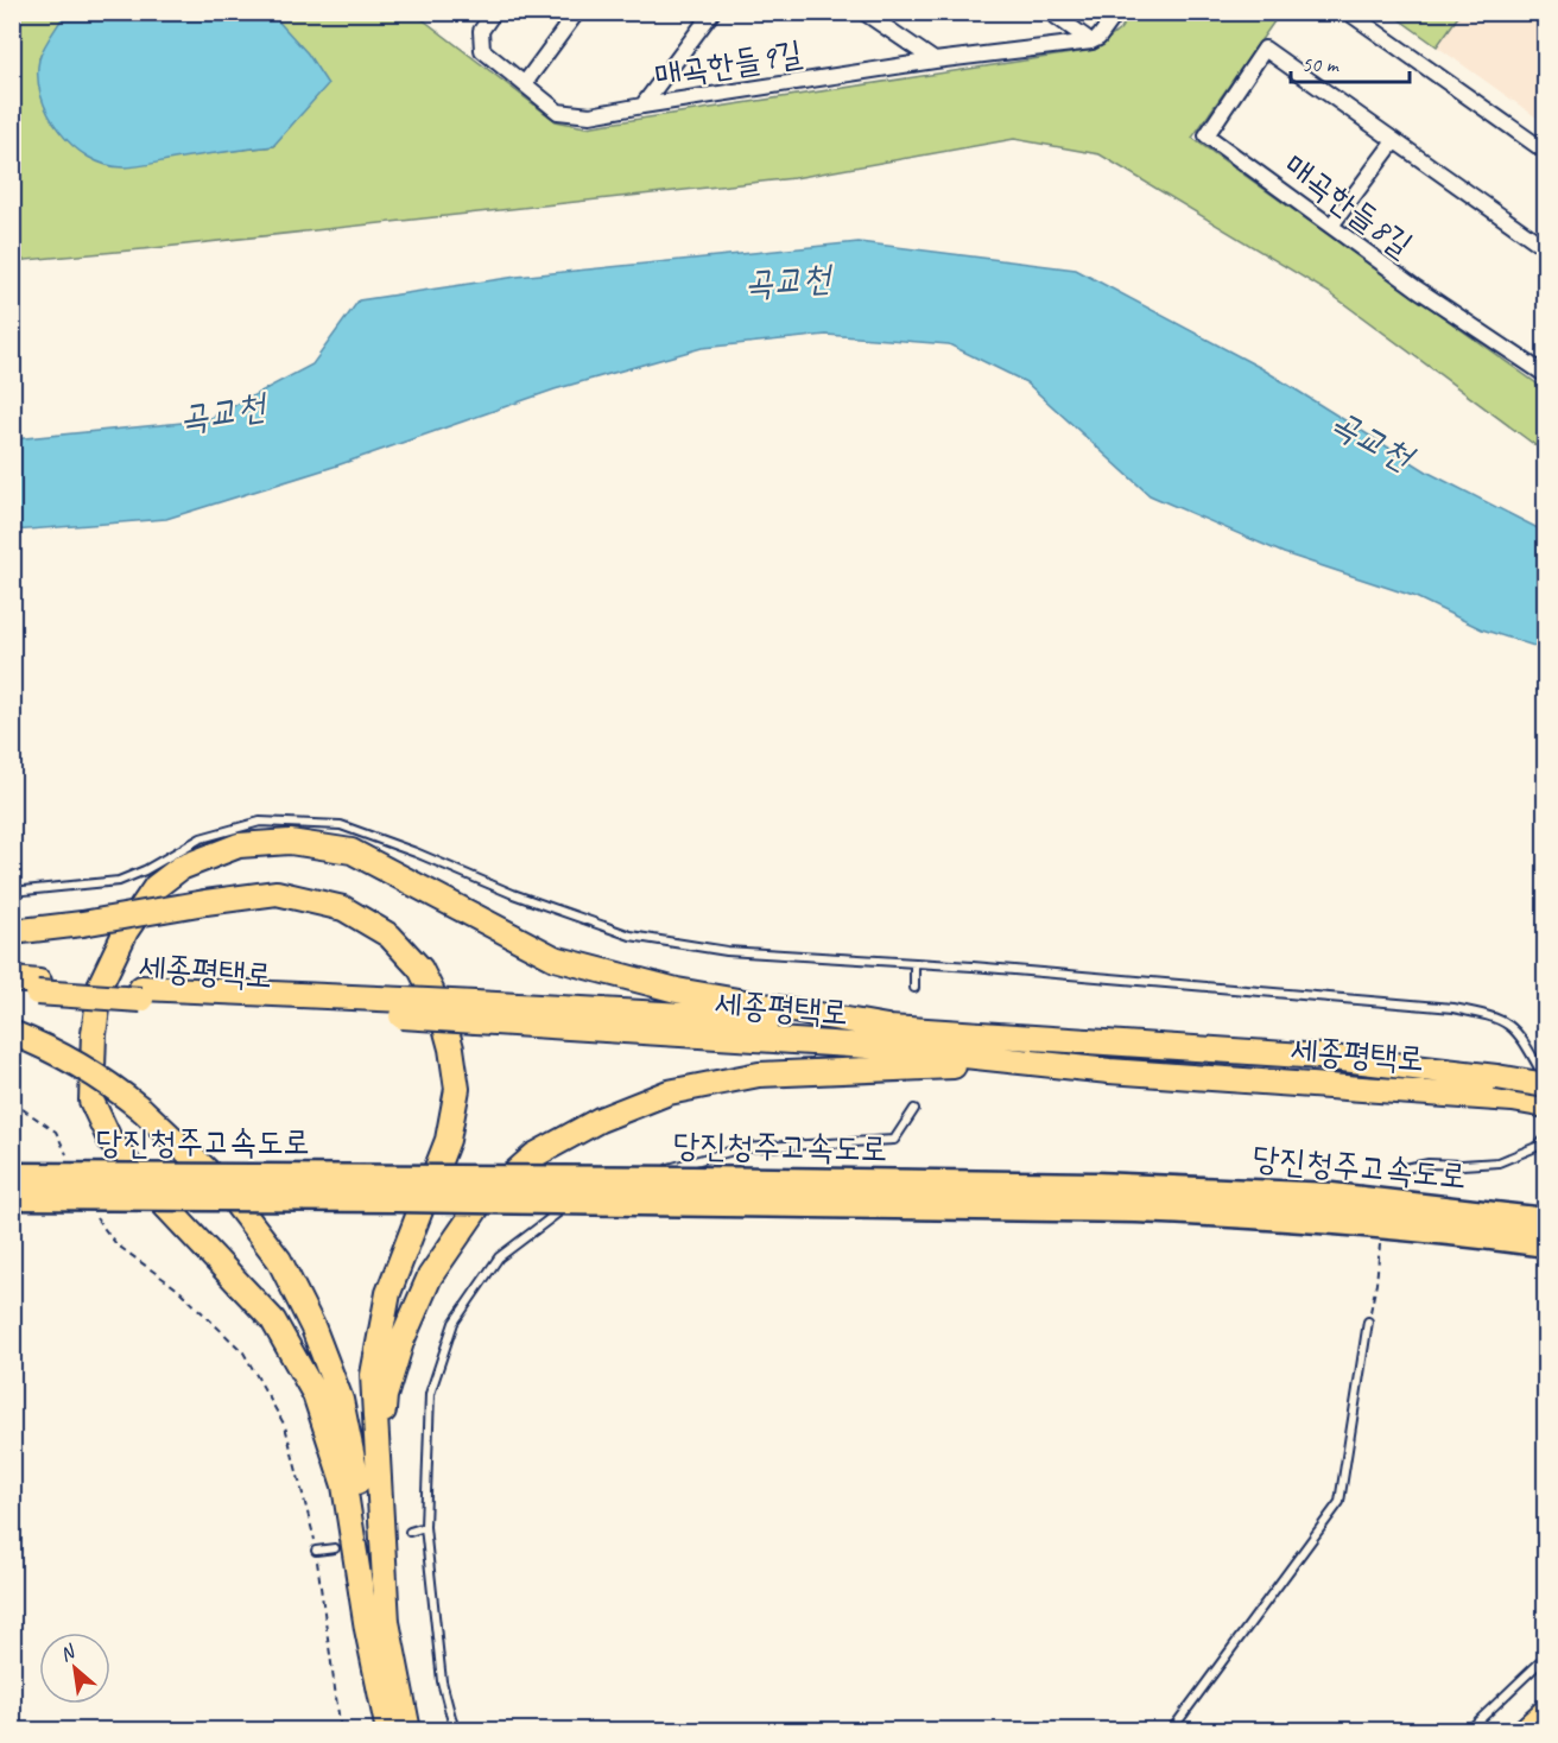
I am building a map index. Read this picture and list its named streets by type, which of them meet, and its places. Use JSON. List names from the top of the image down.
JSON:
{
  "streets": {
    "highway": ["세종평택로", "당진청주고속도로"],
    "street": ["매곡한들9길", "매곡한들8길"]
  },
  "water": ["곡교천"],
  "scale_bar": "50 m",
  "north": "top left"
}
